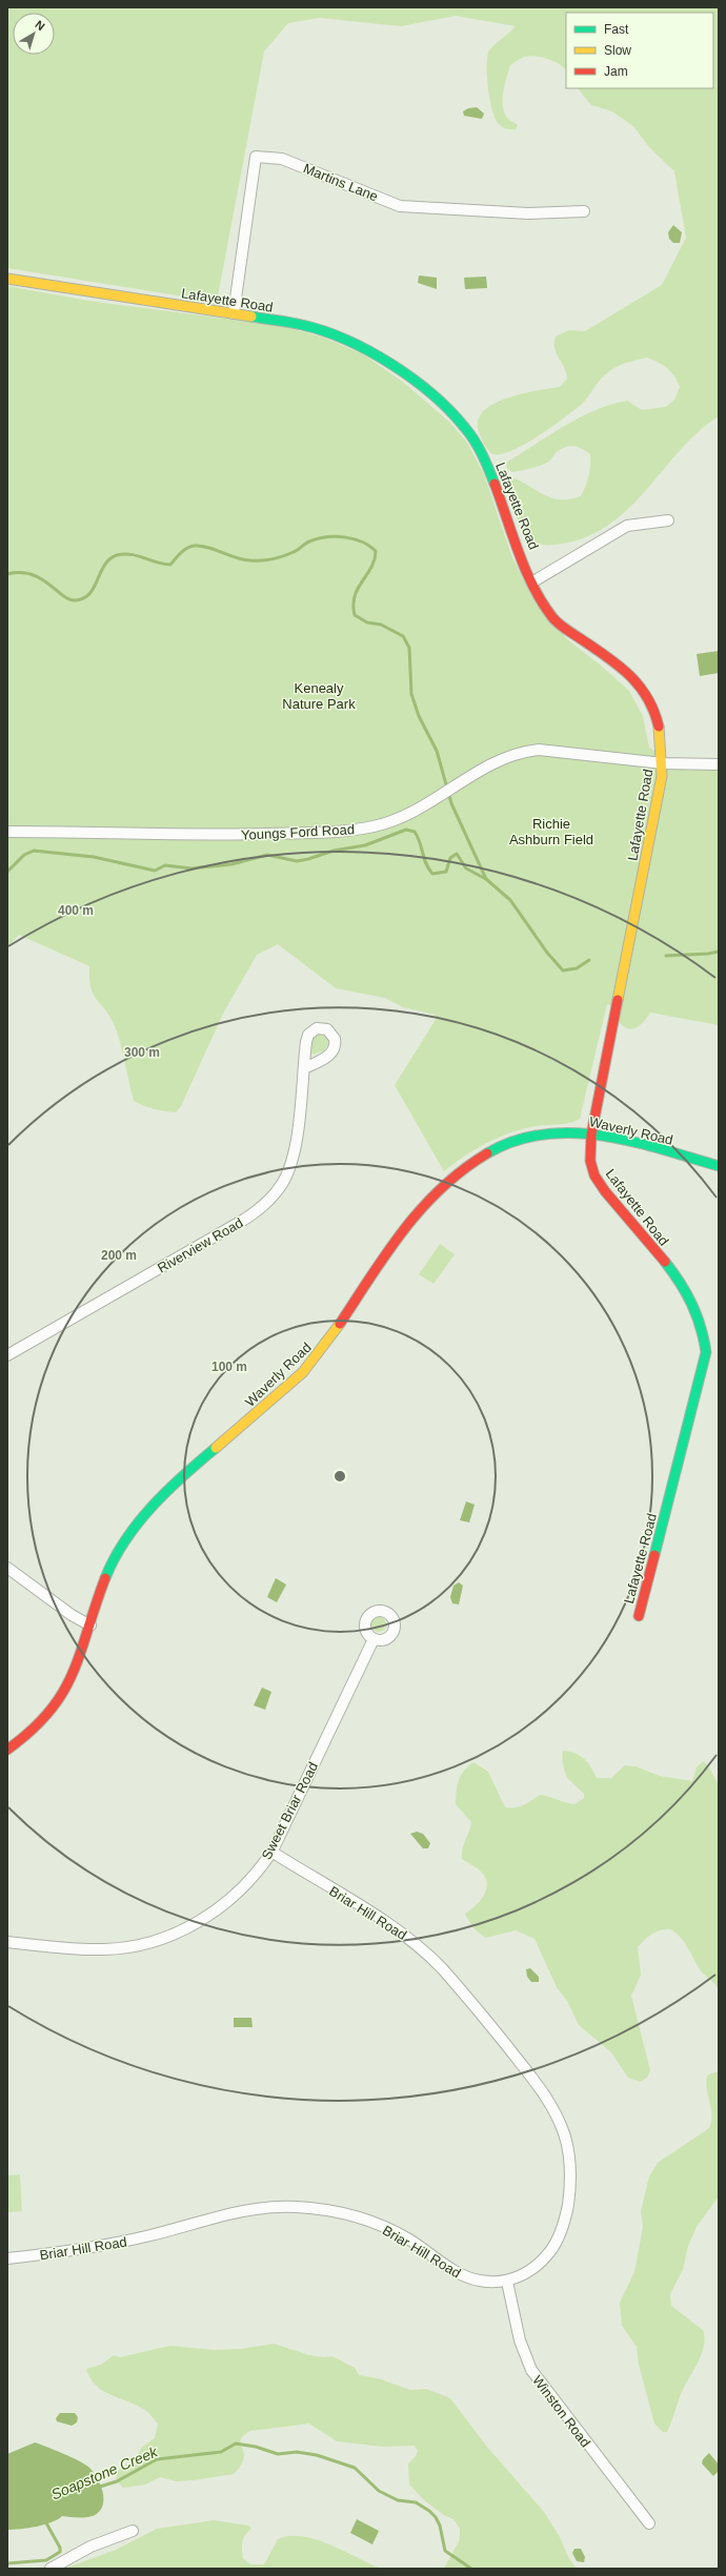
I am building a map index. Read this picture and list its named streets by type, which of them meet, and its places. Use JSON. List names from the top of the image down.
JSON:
{
  "streets": {
    "street": [
      "Martins Lane",
      "Lafayette Road",
      "Youngs Ford Road",
      "Waverly Road",
      "Riverview Road",
      "Sweet Briar Road",
      "Briar Hill Road",
      "Winston Road"
    ]
  },
  "crossings": [
    ["Martins Lane", "Lafayette Road"],
    ["Lafayette Road", "Youngs Ford Road"],
    ["Lafayette Road", "Waverly Road"],
    ["Sweet Briar Road", "Briar Hill Road"],
    ["Briar Hill Road", "Winston Road"]
  ],
  "water": ["Soapstone Creek"],
  "parks": ["Kenealy Nature Park", "Richie Ashburn Field"],
  "legend": ["Fast", "Slow", "Jam"],
  "north": "top right",
  "rings": [
    "400 m",
    "300 m",
    "200 m",
    "100 m"
  ]
}
